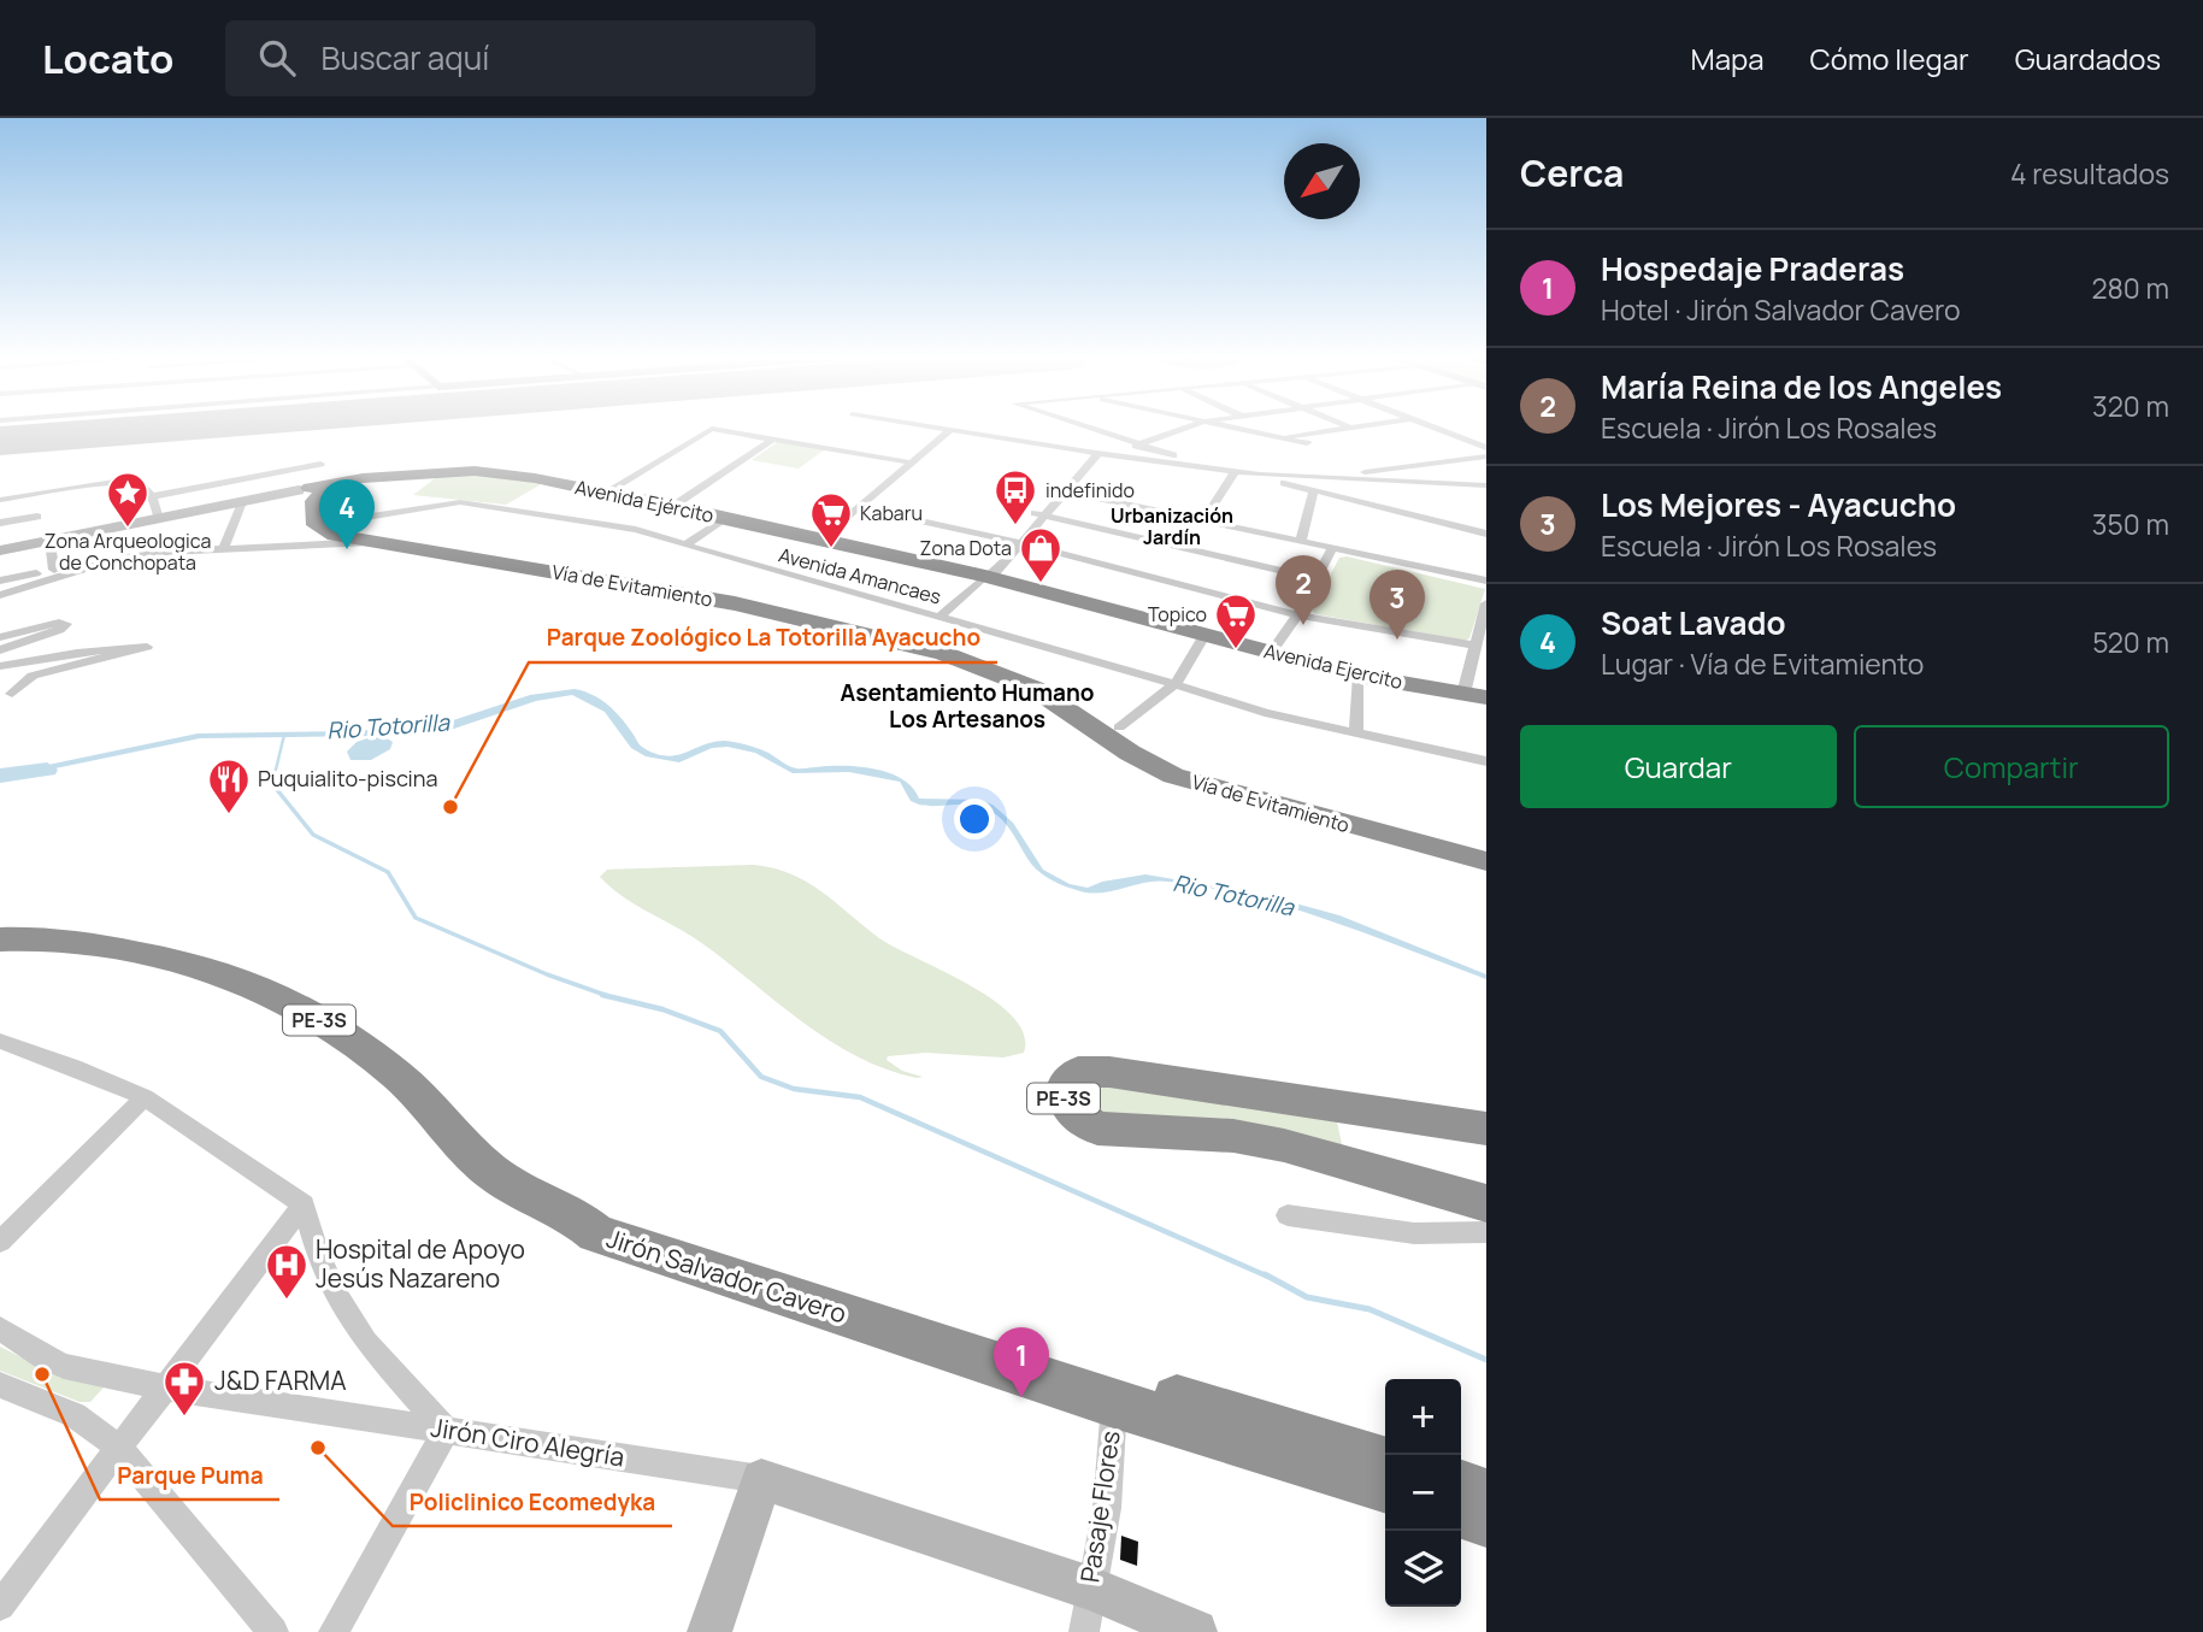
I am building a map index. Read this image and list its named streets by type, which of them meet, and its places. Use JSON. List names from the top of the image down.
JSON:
{
  "streets": {
    "highway": [
      "Avenida Ejército",
      "Vía de Evitamiento",
      "Avenida Ejercito",
      "PE-3S",
      "Jirón Salvador Cavero"
    ],
    "street": ["Avenida Amancaes", "Jirón Ciro Alegría", "Pasaje Flores"]
  },
  "crossings": [
    ["Avenida Ejército", "Avenida Amancaes"],
    ["Avenida Ejército", "Vía de Evitamiento"],
    ["Avenida Ejército", "Avenida Ejercito"],
    ["Avenida Amancaes", "Vía de Evitamiento"],
    ["Jirón Salvador Cavero", "Pasaje Flores"],
    ["Jirón Ciro Alegría", "Pasaje Flores"]
  ],
  "districts": ["Urbanización Jardín", "Asentamiento Humano Los Artesanos"],
  "water": ["Rio Totorilla"],
  "places": {
    "bus stop": ["indefinido"],
    "place": ["Zona Arqueologica de Conchopata"],
    "supermarket": ["Kabaru", "Topico"],
    "shop": ["Zona Dota"],
    "other": ["Parque Zoológico La Totorilla Ayacucho", "Parque Puma", "Policlinico Ecomedyka"],
    "restaurant": ["Puquialito-piscina"],
    "hospital": ["Hospital de Apoyo Jesús Nazareno"],
    "pharmacy": ["J&D FARMA"]
  },
  "north": "bottom left",
  "page": {
    "header": "Locato",
    "search": "Buscar aquí",
    "nav": ["Mapa", "Cómo llegar", "Guardados"],
    "heading": ["Cerca", "4 resultados"],
    "list": [
      {
        "mark": "1",
        "name": "Hospedaje Praderas",
        "note": "Hotel · Jirón Salvador Cavero",
        "value": "280 m"
      },
      {
        "mark": "2",
        "name": "María Reina de los Angeles",
        "note": "Escuela · Jirón Los Rosales",
        "value": "320 m"
      },
      {
        "mark": "3",
        "name": "Los Mejores - Ayacucho",
        "note": "Escuela · Jirón Los Rosales",
        "value": "350 m"
      },
      {
        "mark": "4",
        "name": "Soat Lavado",
        "note": "Lugar · Vía de Evitamiento",
        "value": "520 m"
      }
    ],
    "pins": [
      "4",
      "2",
      "3",
      "1"
    ],
    "buttons": ["Guardar", "Compartir"],
    "map_buttons": ["+", "−"]
  }
}
